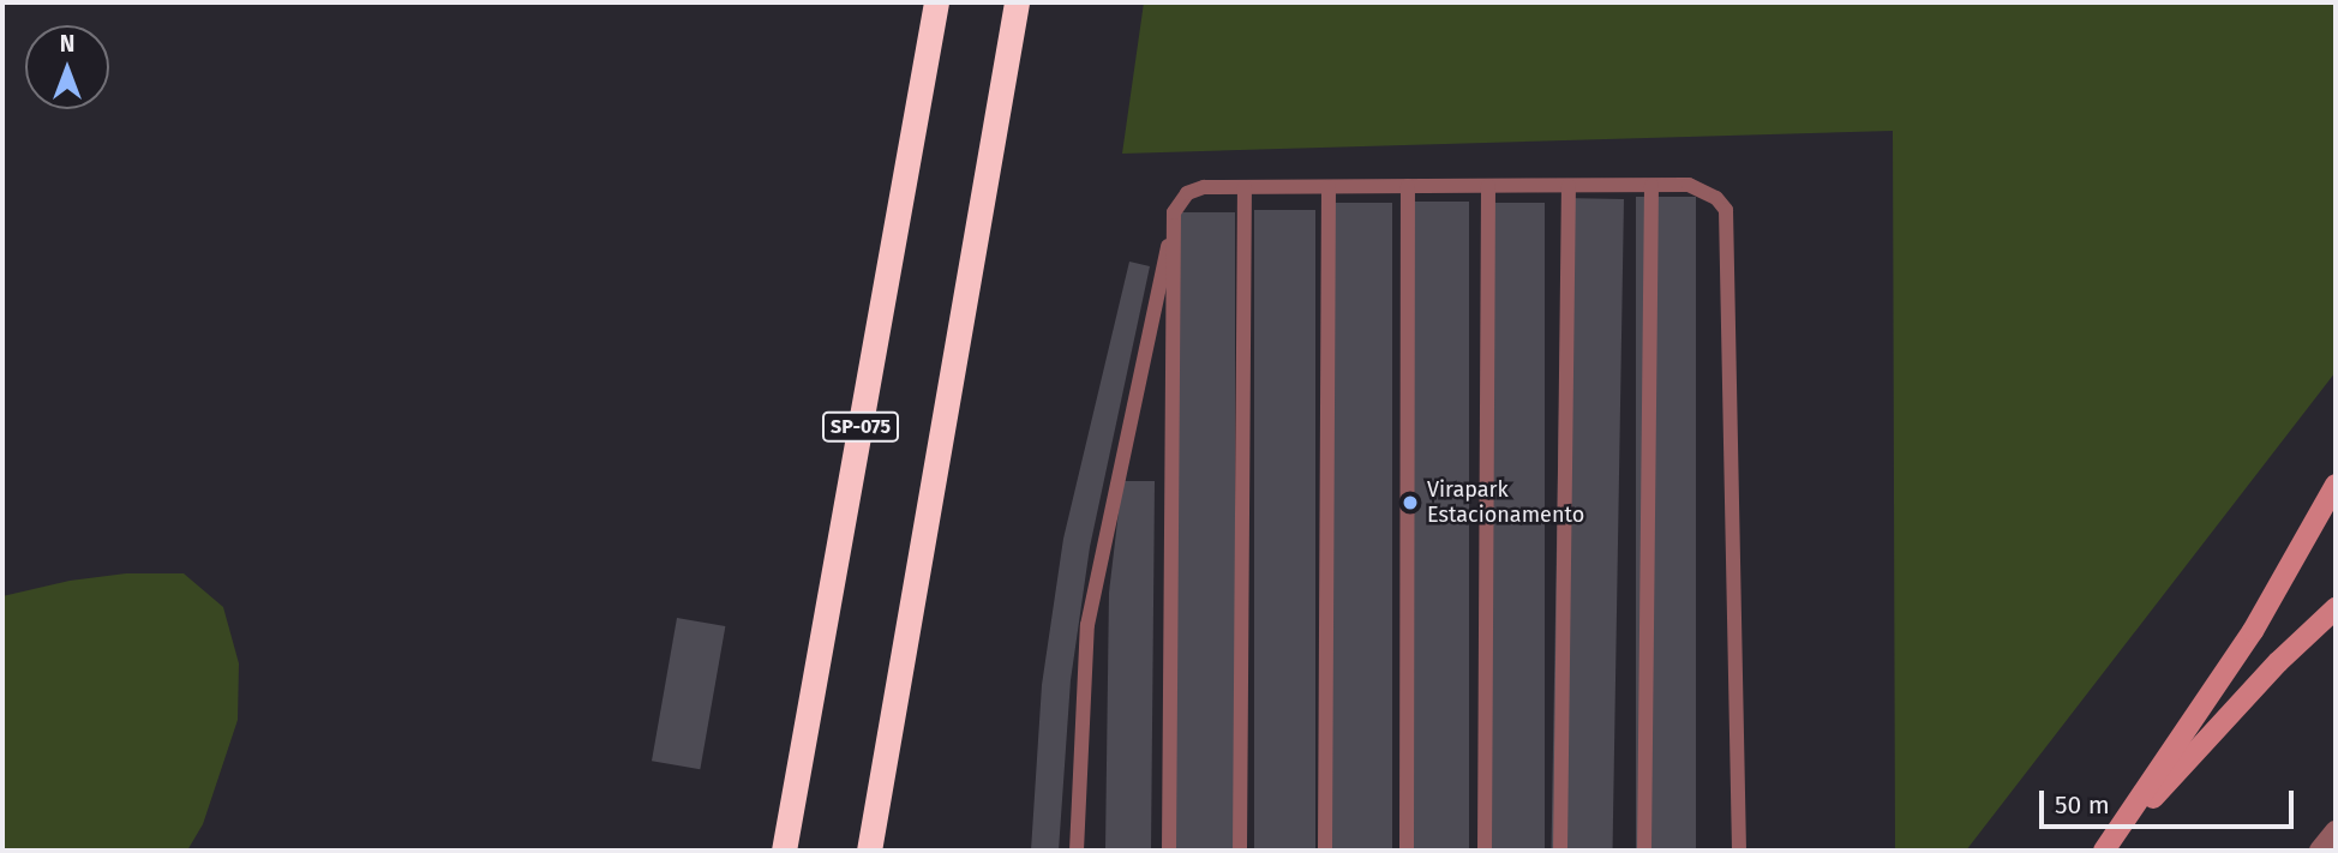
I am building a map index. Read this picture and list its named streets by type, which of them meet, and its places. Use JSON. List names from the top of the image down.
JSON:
{
  "streets": {
    "highway": ["SP-075"]
  },
  "places": ["Virapark Estacionamento"],
  "scale_bar": "50 m",
  "north": "top"
}
